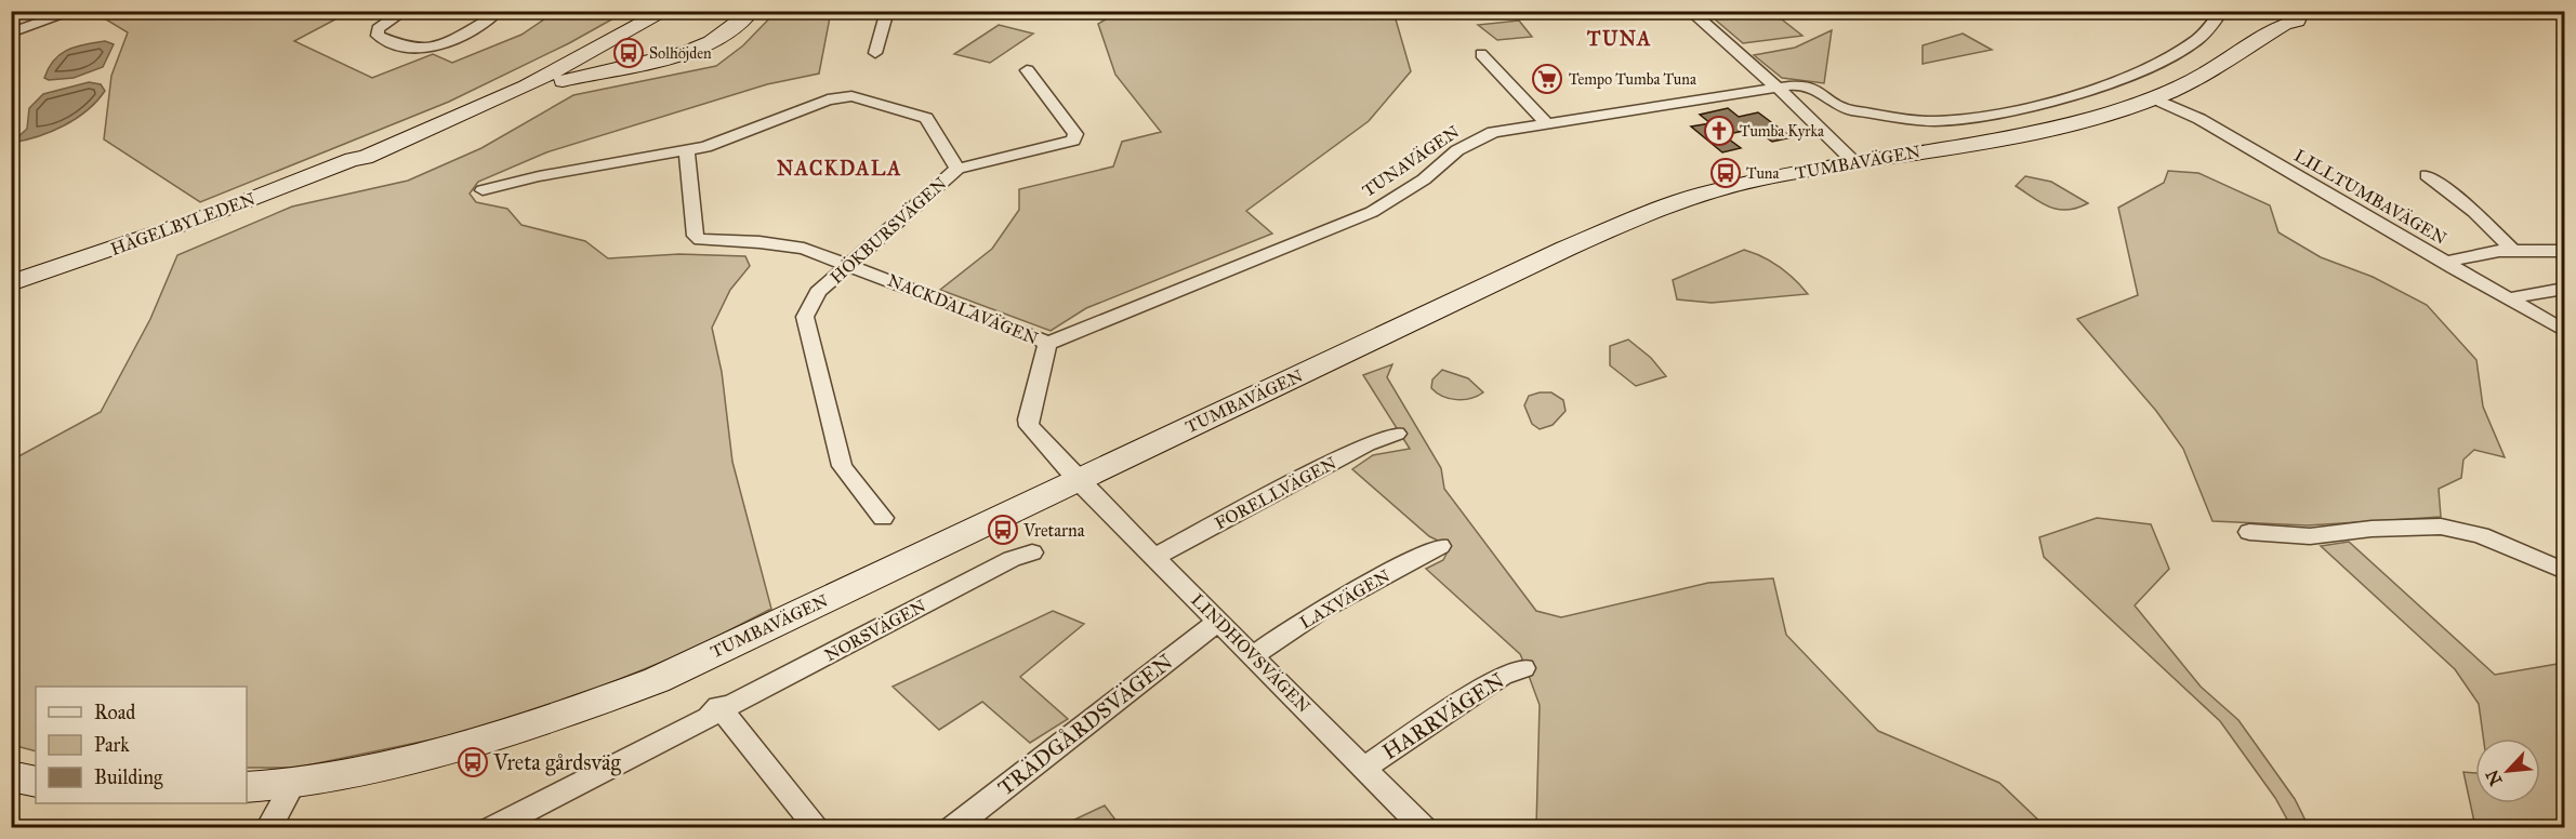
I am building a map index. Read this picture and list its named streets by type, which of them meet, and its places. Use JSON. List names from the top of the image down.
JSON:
{
  "streets": {
    "main road": ["TUMBAVÄGEN", "HÅGELBYLEDEN"],
    "street": [
      "TUNAVÄGEN",
      "LILLTUMBAVÄGEN",
      "HÖKBURSVÄGEN",
      "NACKDALAVÄGEN",
      "FORELLVÄGEN",
      "LAXVÄGEN",
      "NORSVÄGEN",
      "LINDHOVSVÄGEN",
      "HARRVÄGEN",
      "TRÄDGÅRDSVÄGEN"
    ]
  },
  "crossings": [
    ["TUNAVÄGEN", "NACKDALAVÄGEN"],
    ["TUMBAVÄGEN", "LILLTUMBAVÄGEN"],
    ["TUMBAVÄGEN", "NACKDALAVÄGEN"],
    ["TUMBAVÄGEN", "LINDHOVSVÄGEN"],
    ["HÖKBURSVÄGEN", "NACKDALAVÄGEN"],
    ["NACKDALAVÄGEN", "LINDHOVSVÄGEN"],
    ["FORELLVÄGEN", "LINDHOVSVÄGEN"],
    ["LAXVÄGEN", "LINDHOVSVÄGEN"],
    ["LINDHOVSVÄGEN", "HARRVÄGEN"],
    ["LINDHOVSVÄGEN", "TRÄDGÅRDSVÄGEN"]
  ],
  "districts": ["TUNA", "NACKDALA"],
  "places": {
    "bus stop": [
      "Solhöjden",
      "Tuna",
      "Vretarna",
      "Vreta gårdsväg"
    ],
    "supermarket": ["Tempo Tumba Tuna"],
    "church": ["Tumba Kyrka"]
  },
  "legend": ["Road", "Park", "Building"],
  "north": "bottom left"
}
